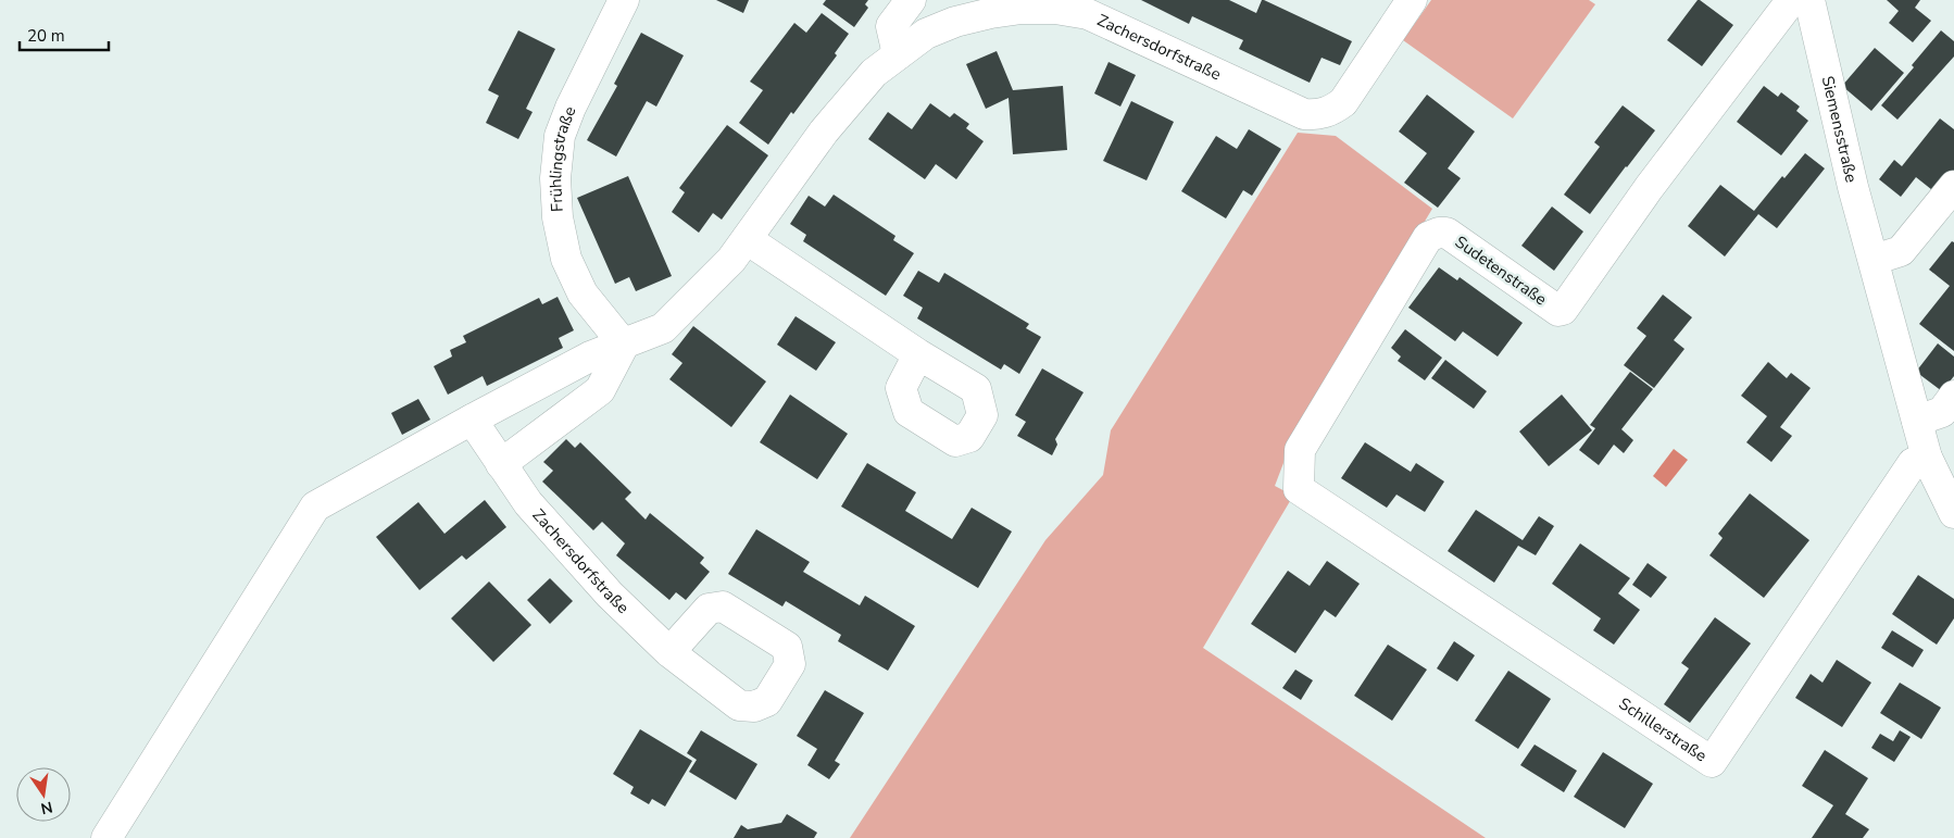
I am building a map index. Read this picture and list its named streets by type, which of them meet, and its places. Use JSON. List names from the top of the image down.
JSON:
{
  "streets": {
    "street": [
      "Zachersdorfstraße",
      "Siemensstraße",
      "Frühlingstraße",
      "Sudetenstraße",
      "Schillerstraße"
    ]
  },
  "crossings": [
    ["Zachersdorfstraße", "Frühlingstraße"],
    ["Siemensstraße", "Schillerstraße"],
    ["Sudetenstraße", "Schillerstraße"]
  ],
  "scale_bar": "20 m",
  "north": "bottom"
}
